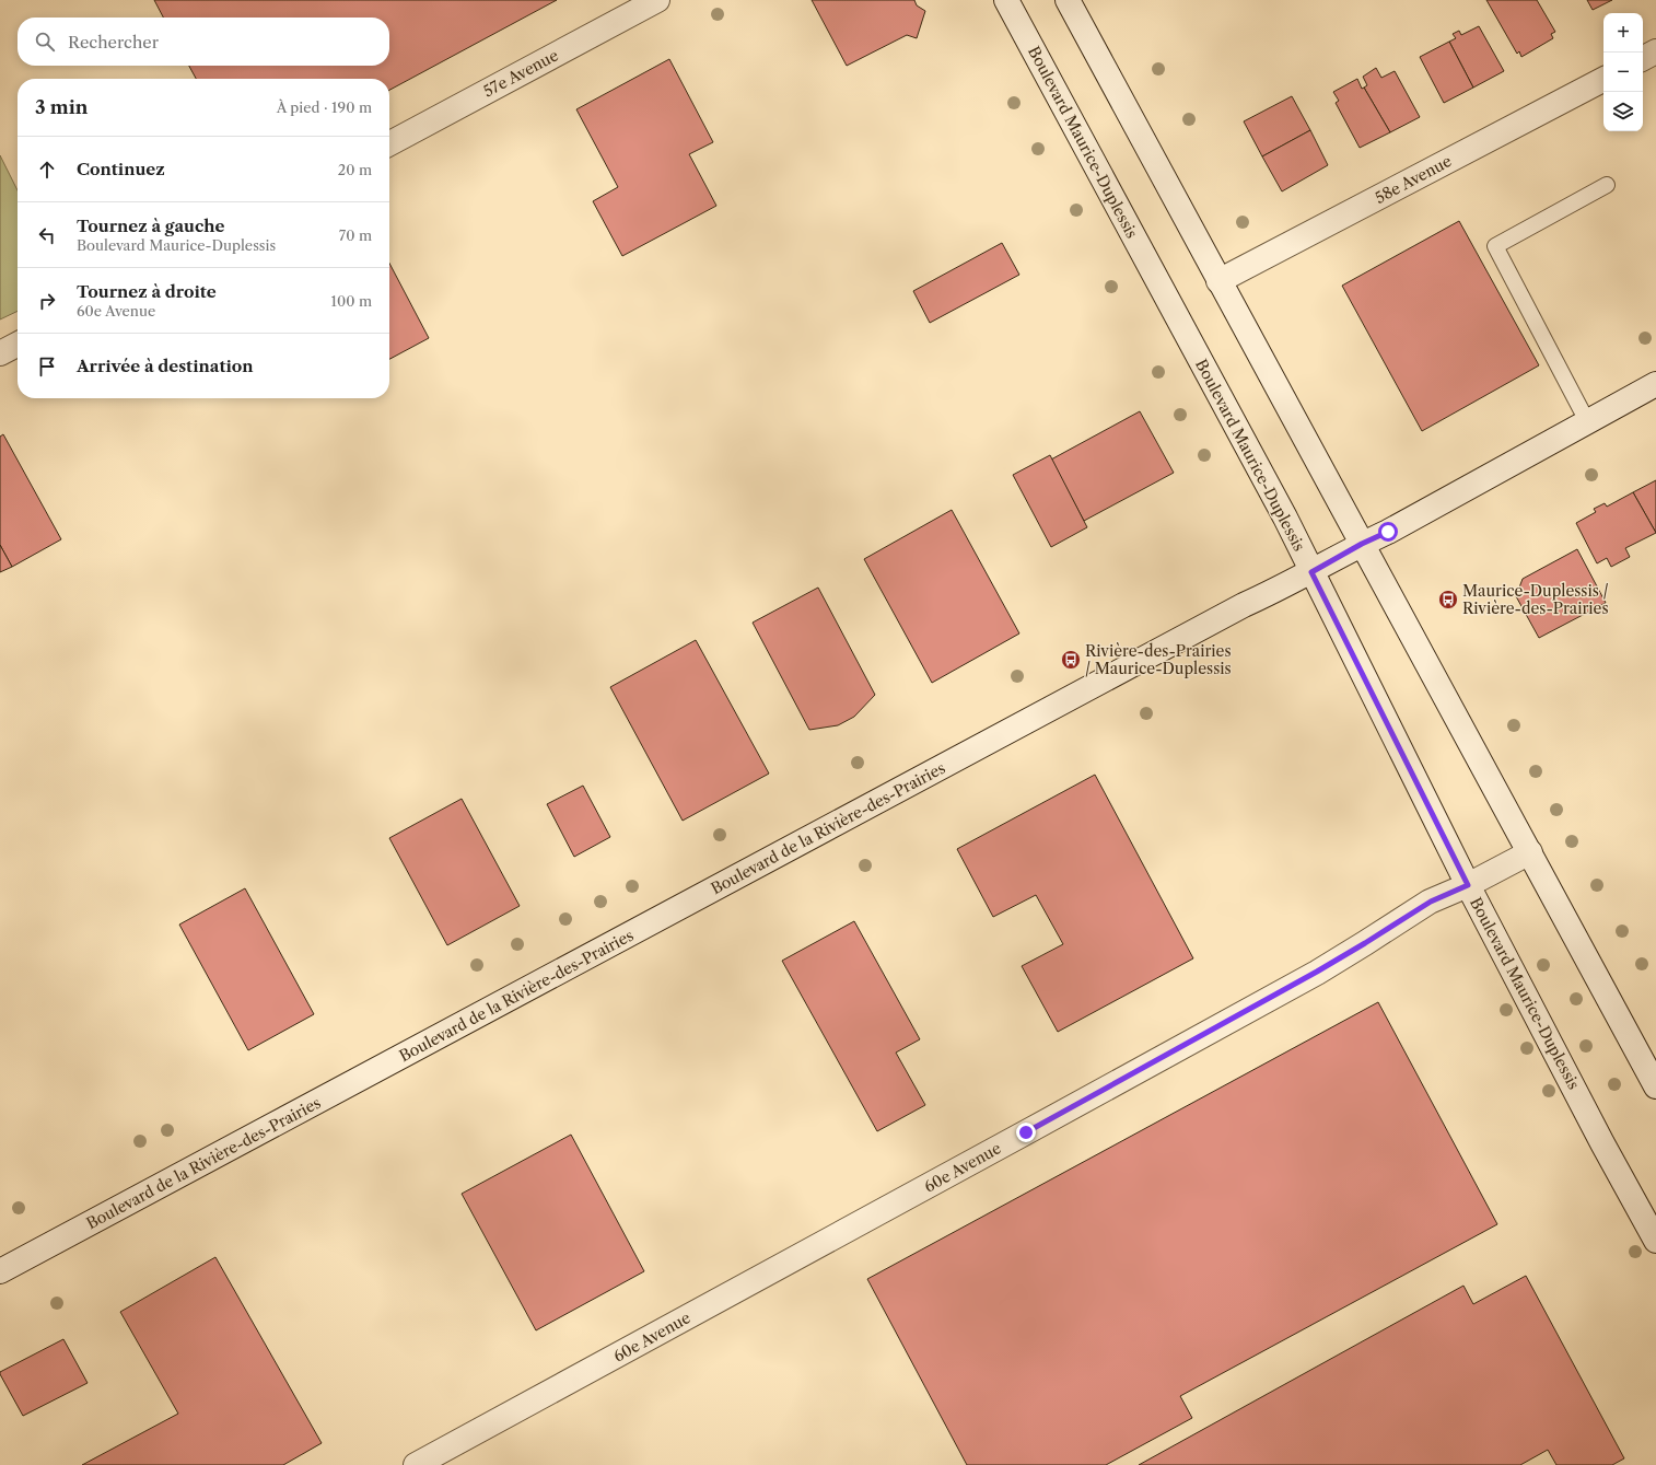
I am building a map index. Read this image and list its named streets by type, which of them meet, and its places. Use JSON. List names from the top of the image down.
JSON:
{
  "streets": {
    "street": [
      "57e Avenue",
      "Boulevard Maurice-Duplessis",
      "58e Avenue",
      "Boulevard de la Rivière-des-Prairies",
      "60e Avenue"
    ]
  },
  "crossings": [
    ["Boulevard Maurice-Duplessis", "Boulevard de la Rivière-des-Prairies"],
    ["Boulevard Maurice-Duplessis", "60e Avenue"]
  ],
  "places": {
    "bus stop": ["Maurice-Duplessis / Rivière-des-Prairies", "Rivière-des-Prairies / Maurice-Duplessis"]
  },
  "page": {
    "map_buttons": ["+", "−"],
    "search": "Rechercher",
    "heading": ["3 min", "À pied · 190 m"],
    "list": [
      ["Continuez", "20 m"],
      ["Tournez à gauche", "Boulevard Maurice-Duplessis", "70 m"],
      ["Tournez à droite", "60e Avenue", "100 m"],
      "Arrivée à destination"
    ]
  }
}
